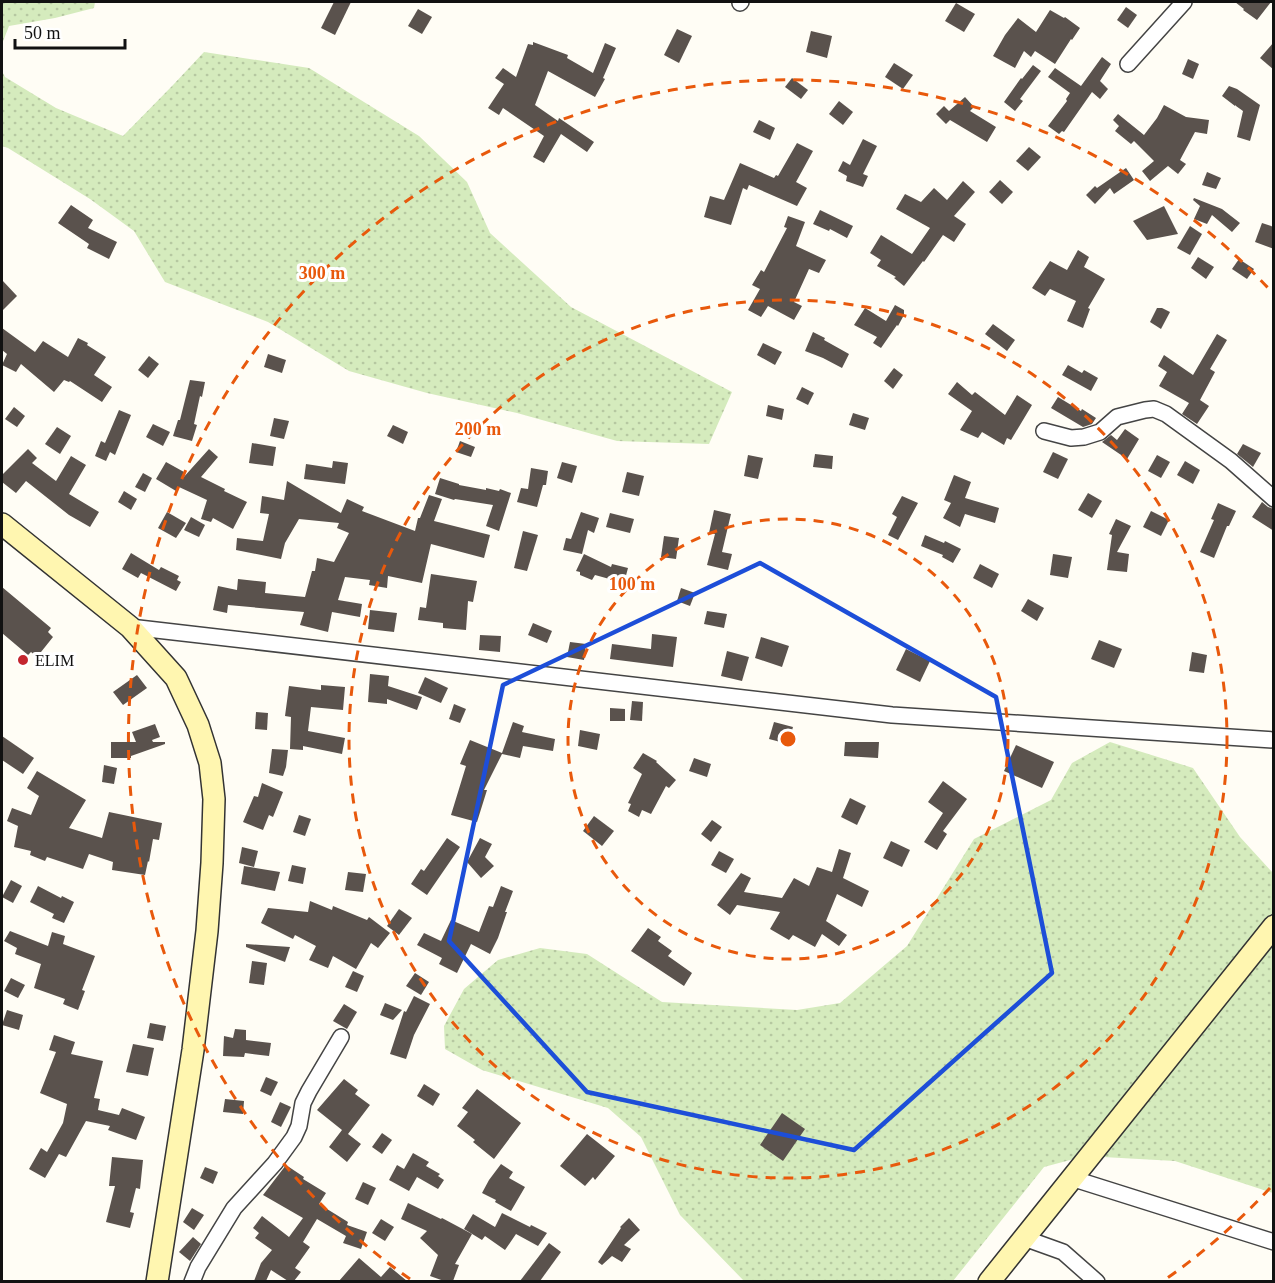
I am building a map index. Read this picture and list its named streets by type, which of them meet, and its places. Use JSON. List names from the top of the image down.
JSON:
{
  "places": ["ELIM"],
  "scale_bar": "50 m",
  "rings": ["300 m", "200 m", "100 m"]
}
